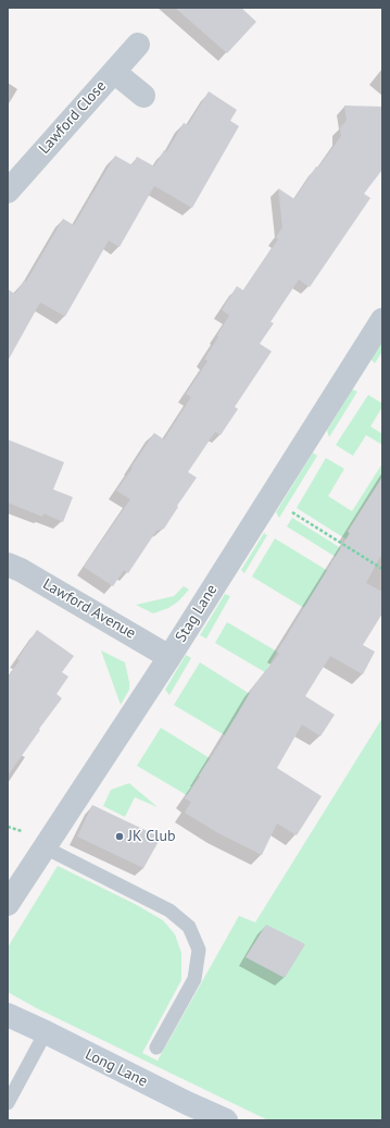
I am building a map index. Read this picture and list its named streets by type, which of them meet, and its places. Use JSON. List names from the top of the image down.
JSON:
{
  "streets": {
    "street": [
      "Lawford Close",
      "Lawford Avenue",
      "Stag Lane",
      "Long Lane"
    ]
  },
  "crossings": [
    ["Lawford Avenue", "Stag Lane"]
  ],
  "places": ["JK Club"]
}
